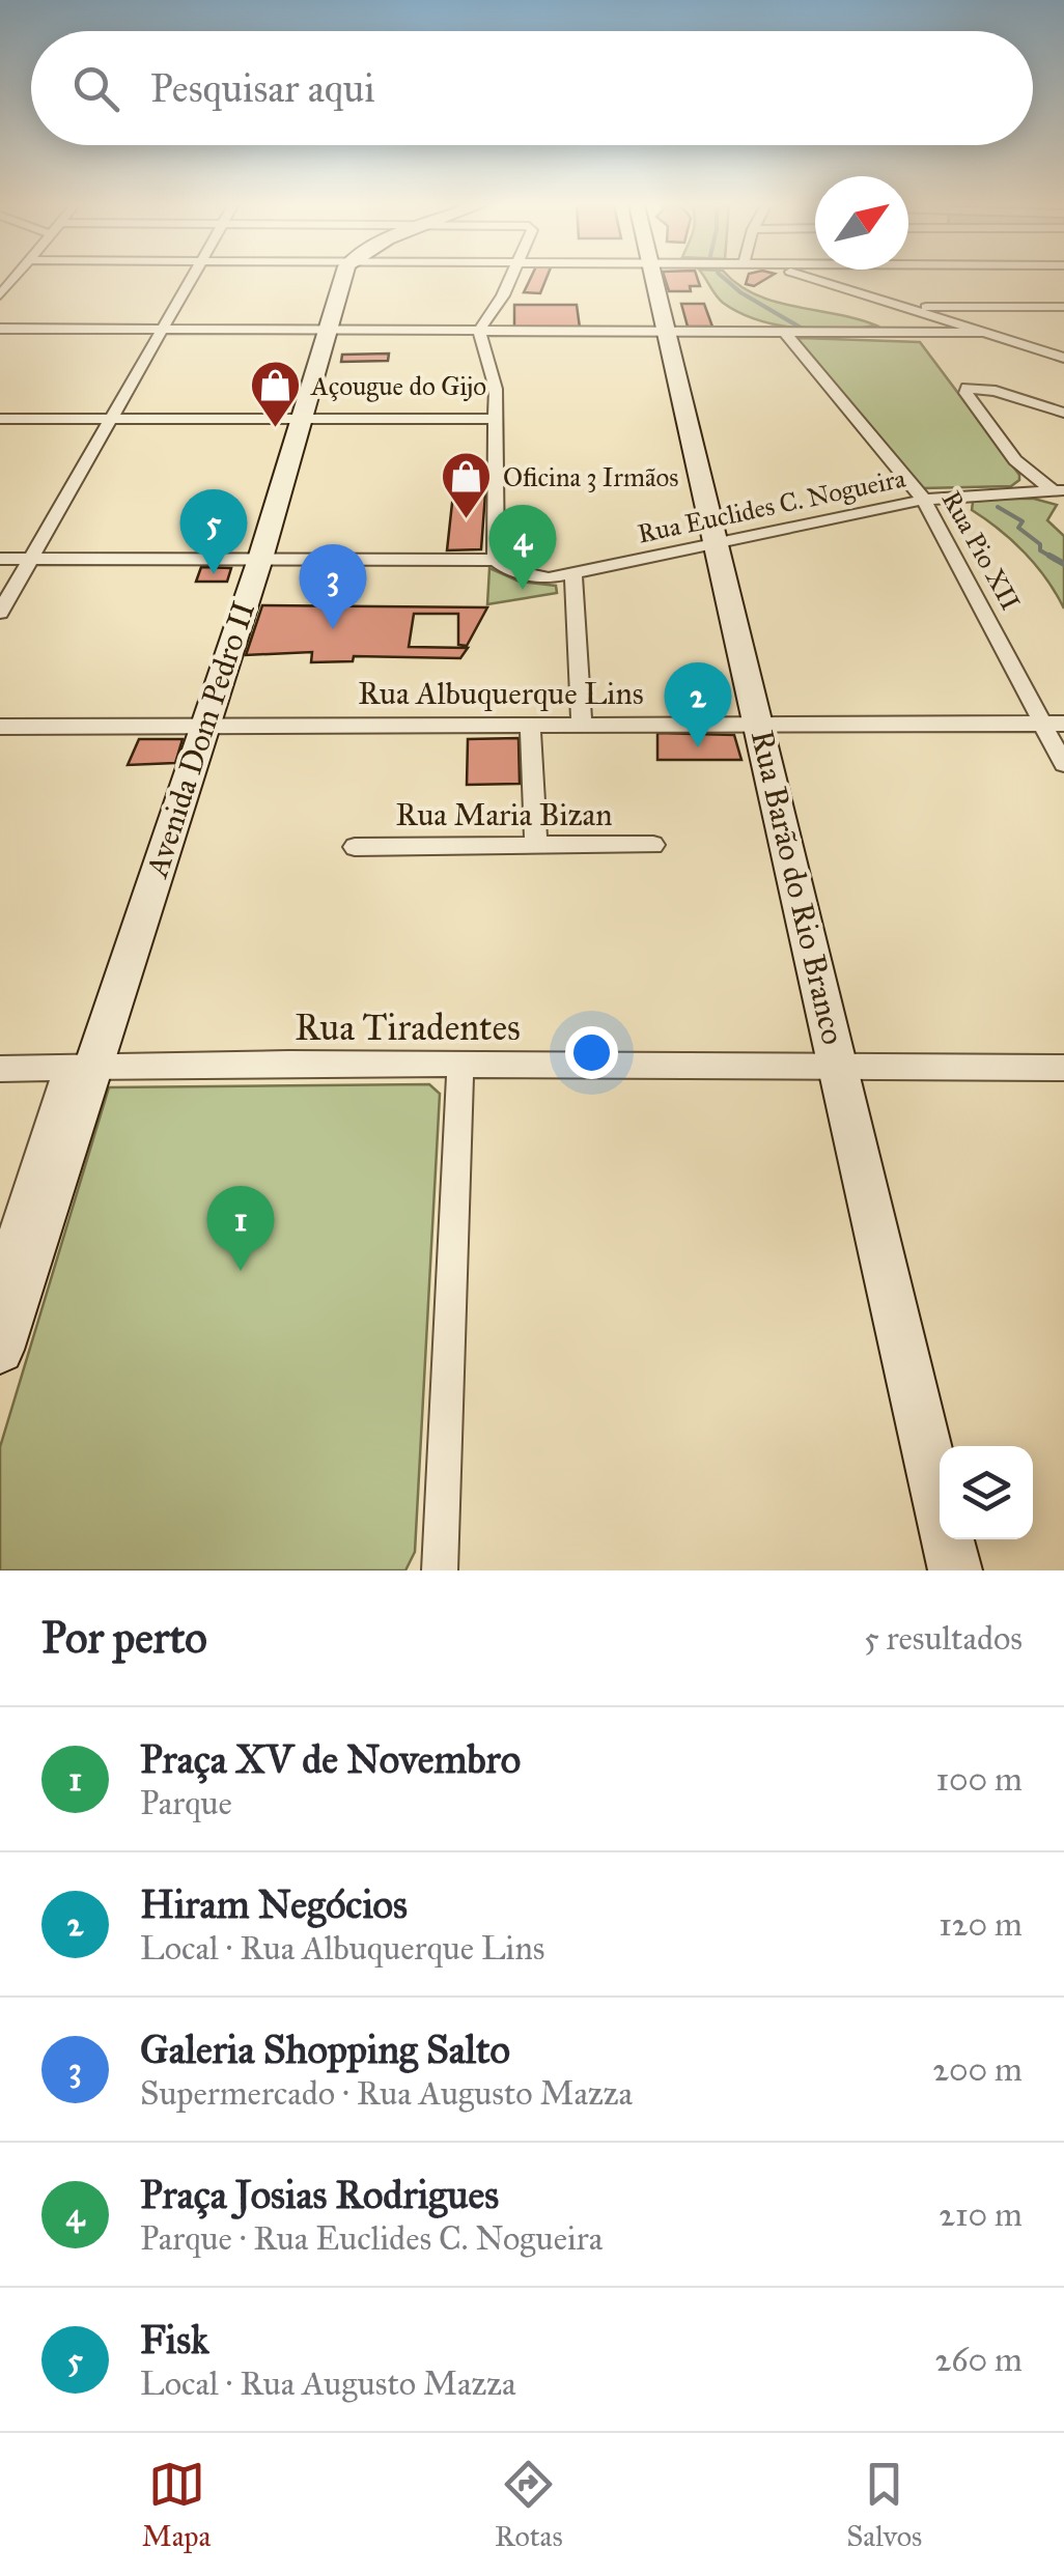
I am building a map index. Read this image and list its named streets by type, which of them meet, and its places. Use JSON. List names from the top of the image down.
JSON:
{
  "streets": {
    "main road": ["Avenida Dom Pedro II", "Rua Barão do Rio Branco"],
    "street": [
      "Rua Euclides C. Nogueira",
      "Rua Pio XII",
      "Rua Albuquerque Lins",
      "Rua Maria Bizan",
      "Rua Tiradentes"
    ]
  },
  "crossings": [
    ["Rua Euclides C. Nogueira", "Rua Pio XII"],
    ["Rua Euclides C. Nogueira", "Avenida Dom Pedro II"],
    ["Rua Euclides C. Nogueira", "Rua Barão do Rio Branco"],
    ["Rua Pio XII", "Rua Albuquerque Lins"],
    ["Rua Albuquerque Lins", "Avenida Dom Pedro II"],
    ["Rua Albuquerque Lins", "Rua Barão do Rio Branco"],
    ["Avenida Dom Pedro II", "Rua Tiradentes"],
    ["Rua Barão do Rio Branco", "Rua Tiradentes"]
  ],
  "places": {
    "shop": ["Açougue do Gijo", "Oficina 3 Irmãos"]
  },
  "north": "top right",
  "page": {
    "search": "Pesquisar aqui",
    "pins": [
      "5",
      "4",
      "3",
      "2",
      "1"
    ],
    "heading": ["Por perto", "5 resultados"],
    "list": [
      {
        "mark": "1",
        "name": "Praça XV de Novembro",
        "note": "Parque",
        "value": "100 m"
      },
      {
        "mark": "2",
        "name": "Hiram Negócios",
        "note": "Local · Rua Albuquerque Lins",
        "value": "120 m"
      },
      {
        "mark": "3",
        "name": "Galeria Shopping Salto",
        "note": "Supermercado · Rua Augusto Mazza",
        "value": "200 m"
      },
      {
        "mark": "4",
        "name": "Praça Josias Rodrigues",
        "note": "Parque · Rua Euclides C. Nogueira",
        "value": "210 m"
      },
      {
        "mark": "5",
        "name": "Fisk",
        "note": "Local · Rua Augusto Mazza",
        "value": "260 m"
      }
    ],
    "nav": ["Mapa", "Rotas", "Salvos"]
  }
}
